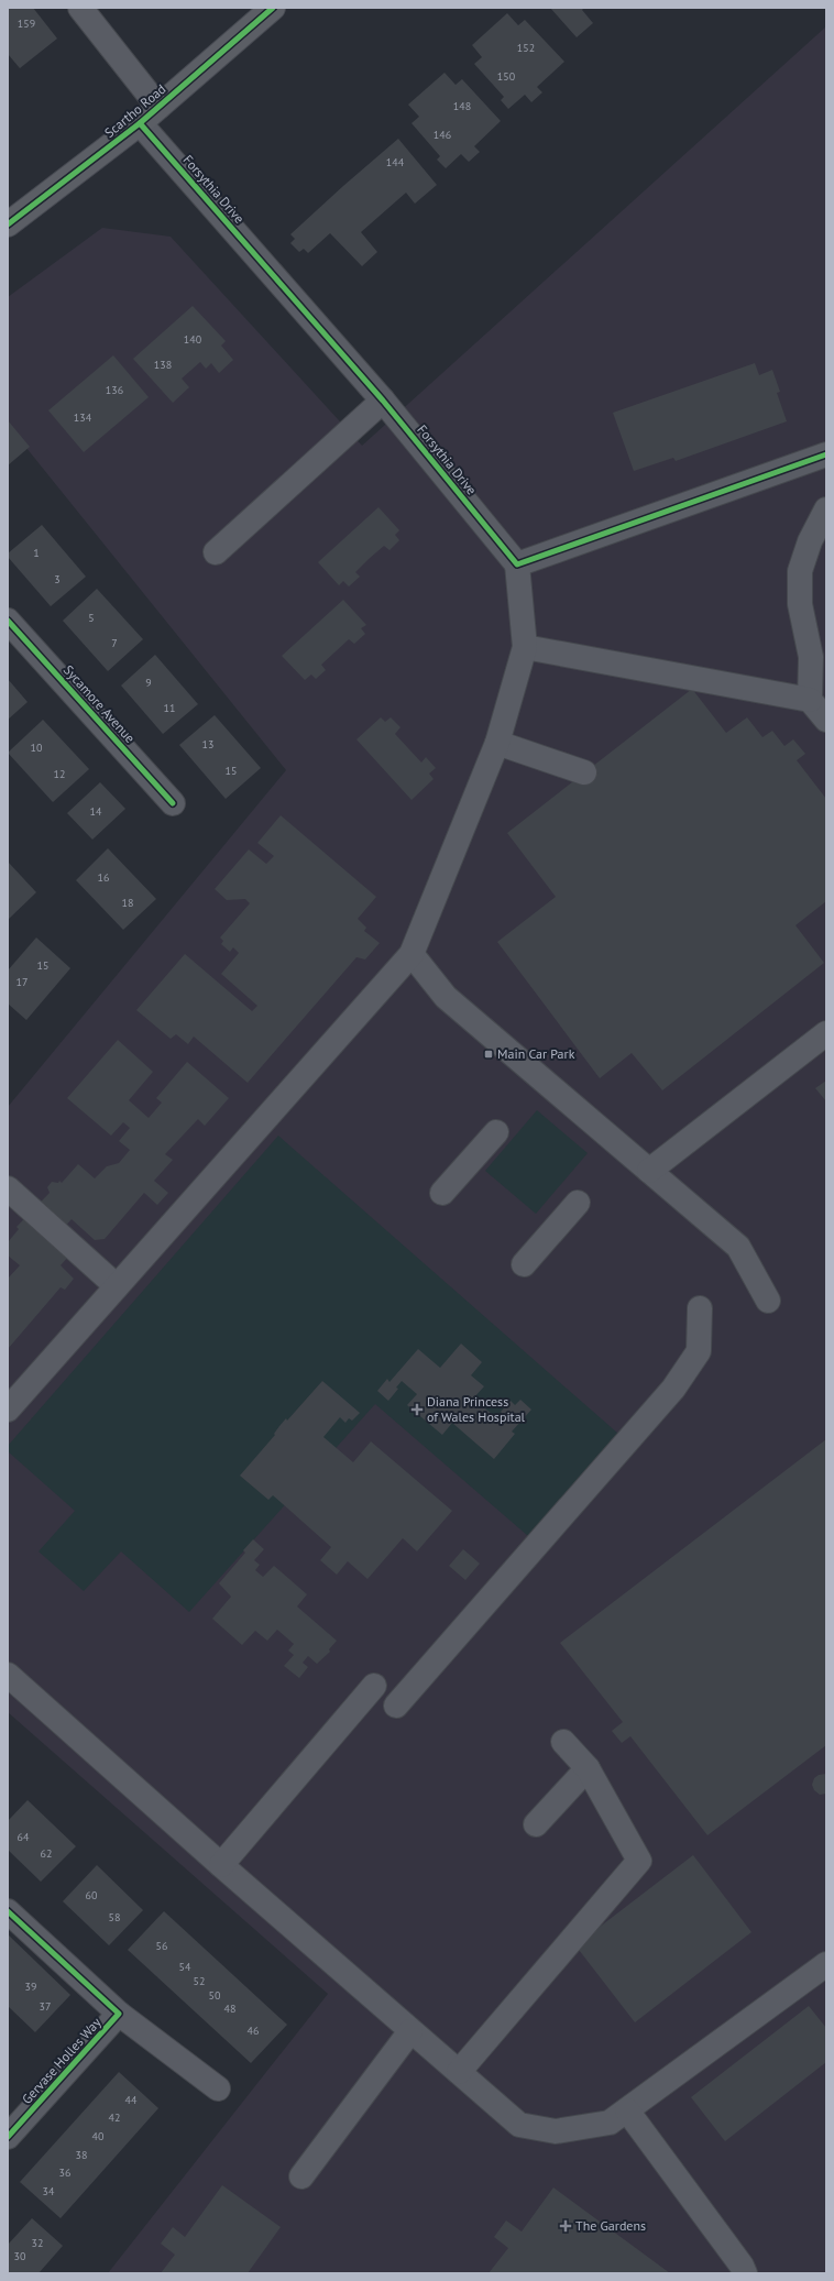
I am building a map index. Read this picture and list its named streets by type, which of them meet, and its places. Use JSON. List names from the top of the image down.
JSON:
{
  "streets": {
    "main road": ["Scartho Road"],
    "street": ["Forsythia Drive", "Sycamore Avenue", "Gervase Holles Way"]
  },
  "crossings": [
    ["Scartho Road", "Forsythia Drive"]
  ],
  "places": {
    "transit": ["Main Car Park"],
    "health": ["Diana Princess of Wales Hospital", "The Gardens"]
  },
  "house_numbers": [
    "159",
    "152",
    "150",
    "148",
    "146",
    "144",
    "140",
    "138",
    "136",
    "134",
    "1",
    "3",
    "5",
    "7",
    "9",
    "11",
    "13",
    "10",
    "15",
    "12",
    "14",
    "16",
    "18",
    "15",
    "17",
    "64",
    "62",
    "60",
    "58",
    "56",
    "54",
    "52",
    "39",
    "50",
    "37",
    "48",
    "46",
    "44",
    "42",
    "40",
    "38",
    "36",
    "34",
    "32",
    "30"
  ]
}
